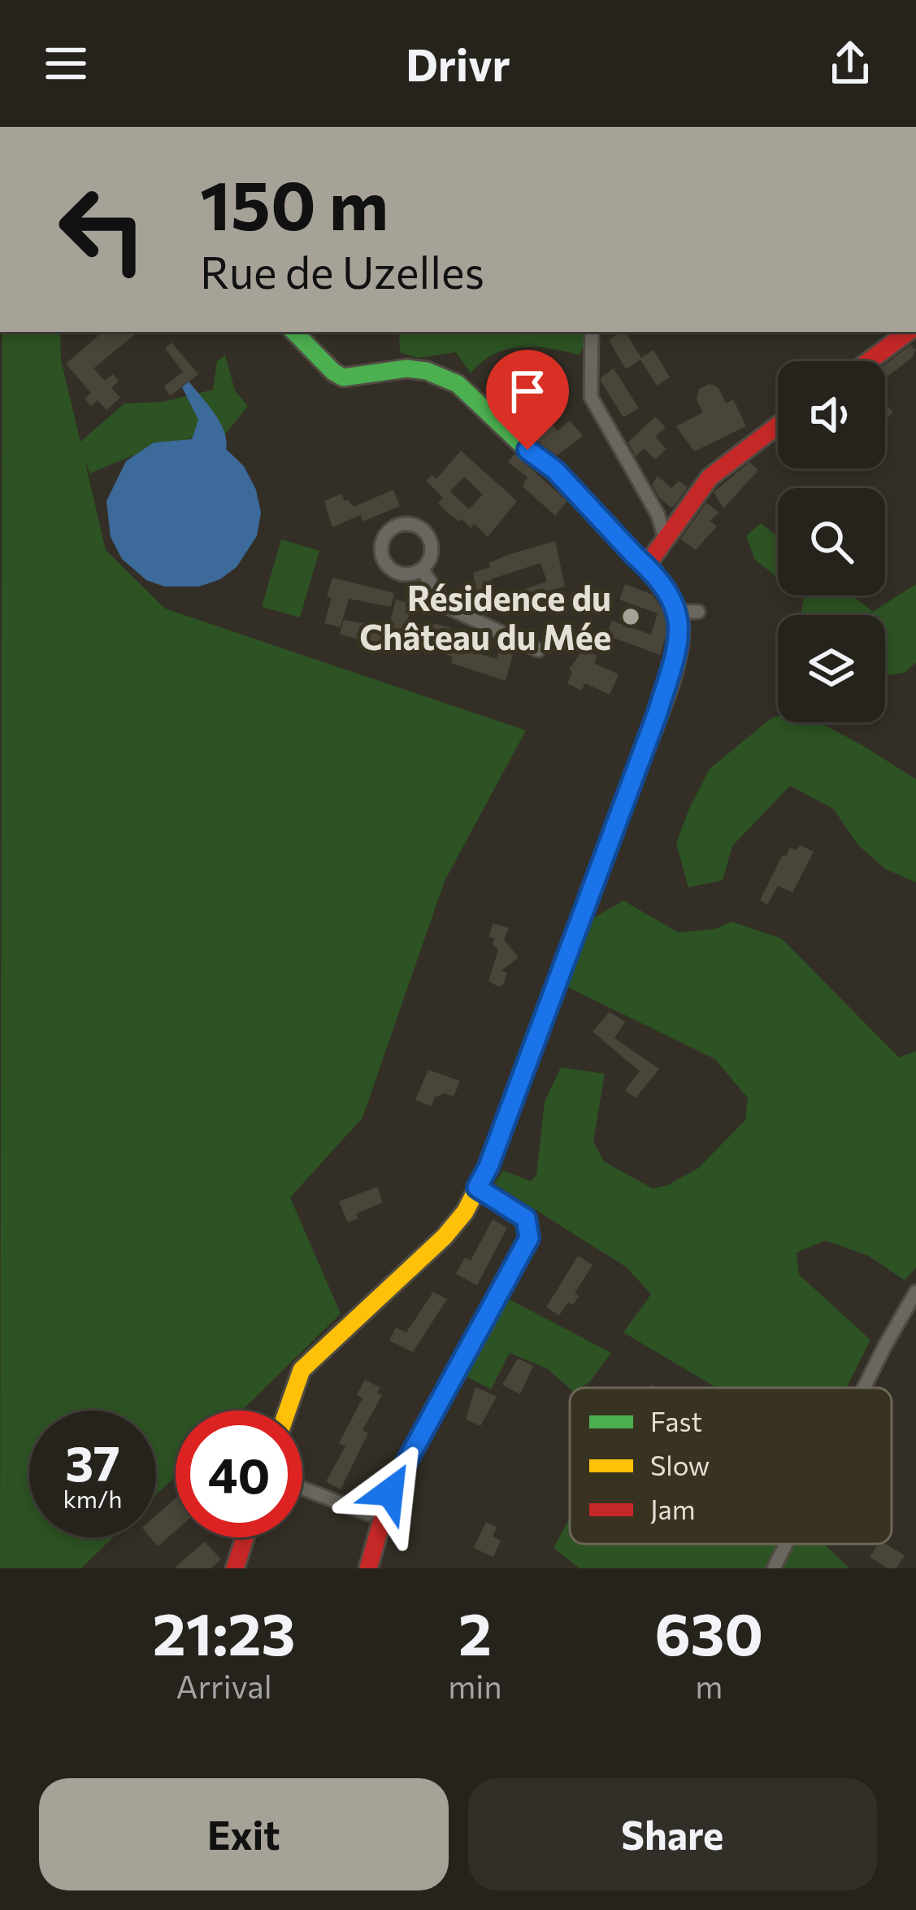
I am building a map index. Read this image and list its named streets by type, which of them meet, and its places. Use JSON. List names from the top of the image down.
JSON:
{
  "places": ["Résidence du Château du Mée"],
  "legend": ["Fast", "Slow", "Jam"],
  "page": {
    "header": "Drivr",
    "turn": ["150 m", "Rue de Uzelles"],
    "speed": "37 km/h",
    "limit": "40",
    "eta": [
      "21:23",
      "Arrival",
      "2",
      "min",
      "630",
      "m"
    ],
    "buttons": ["Exit", "Share"]
  }
}
